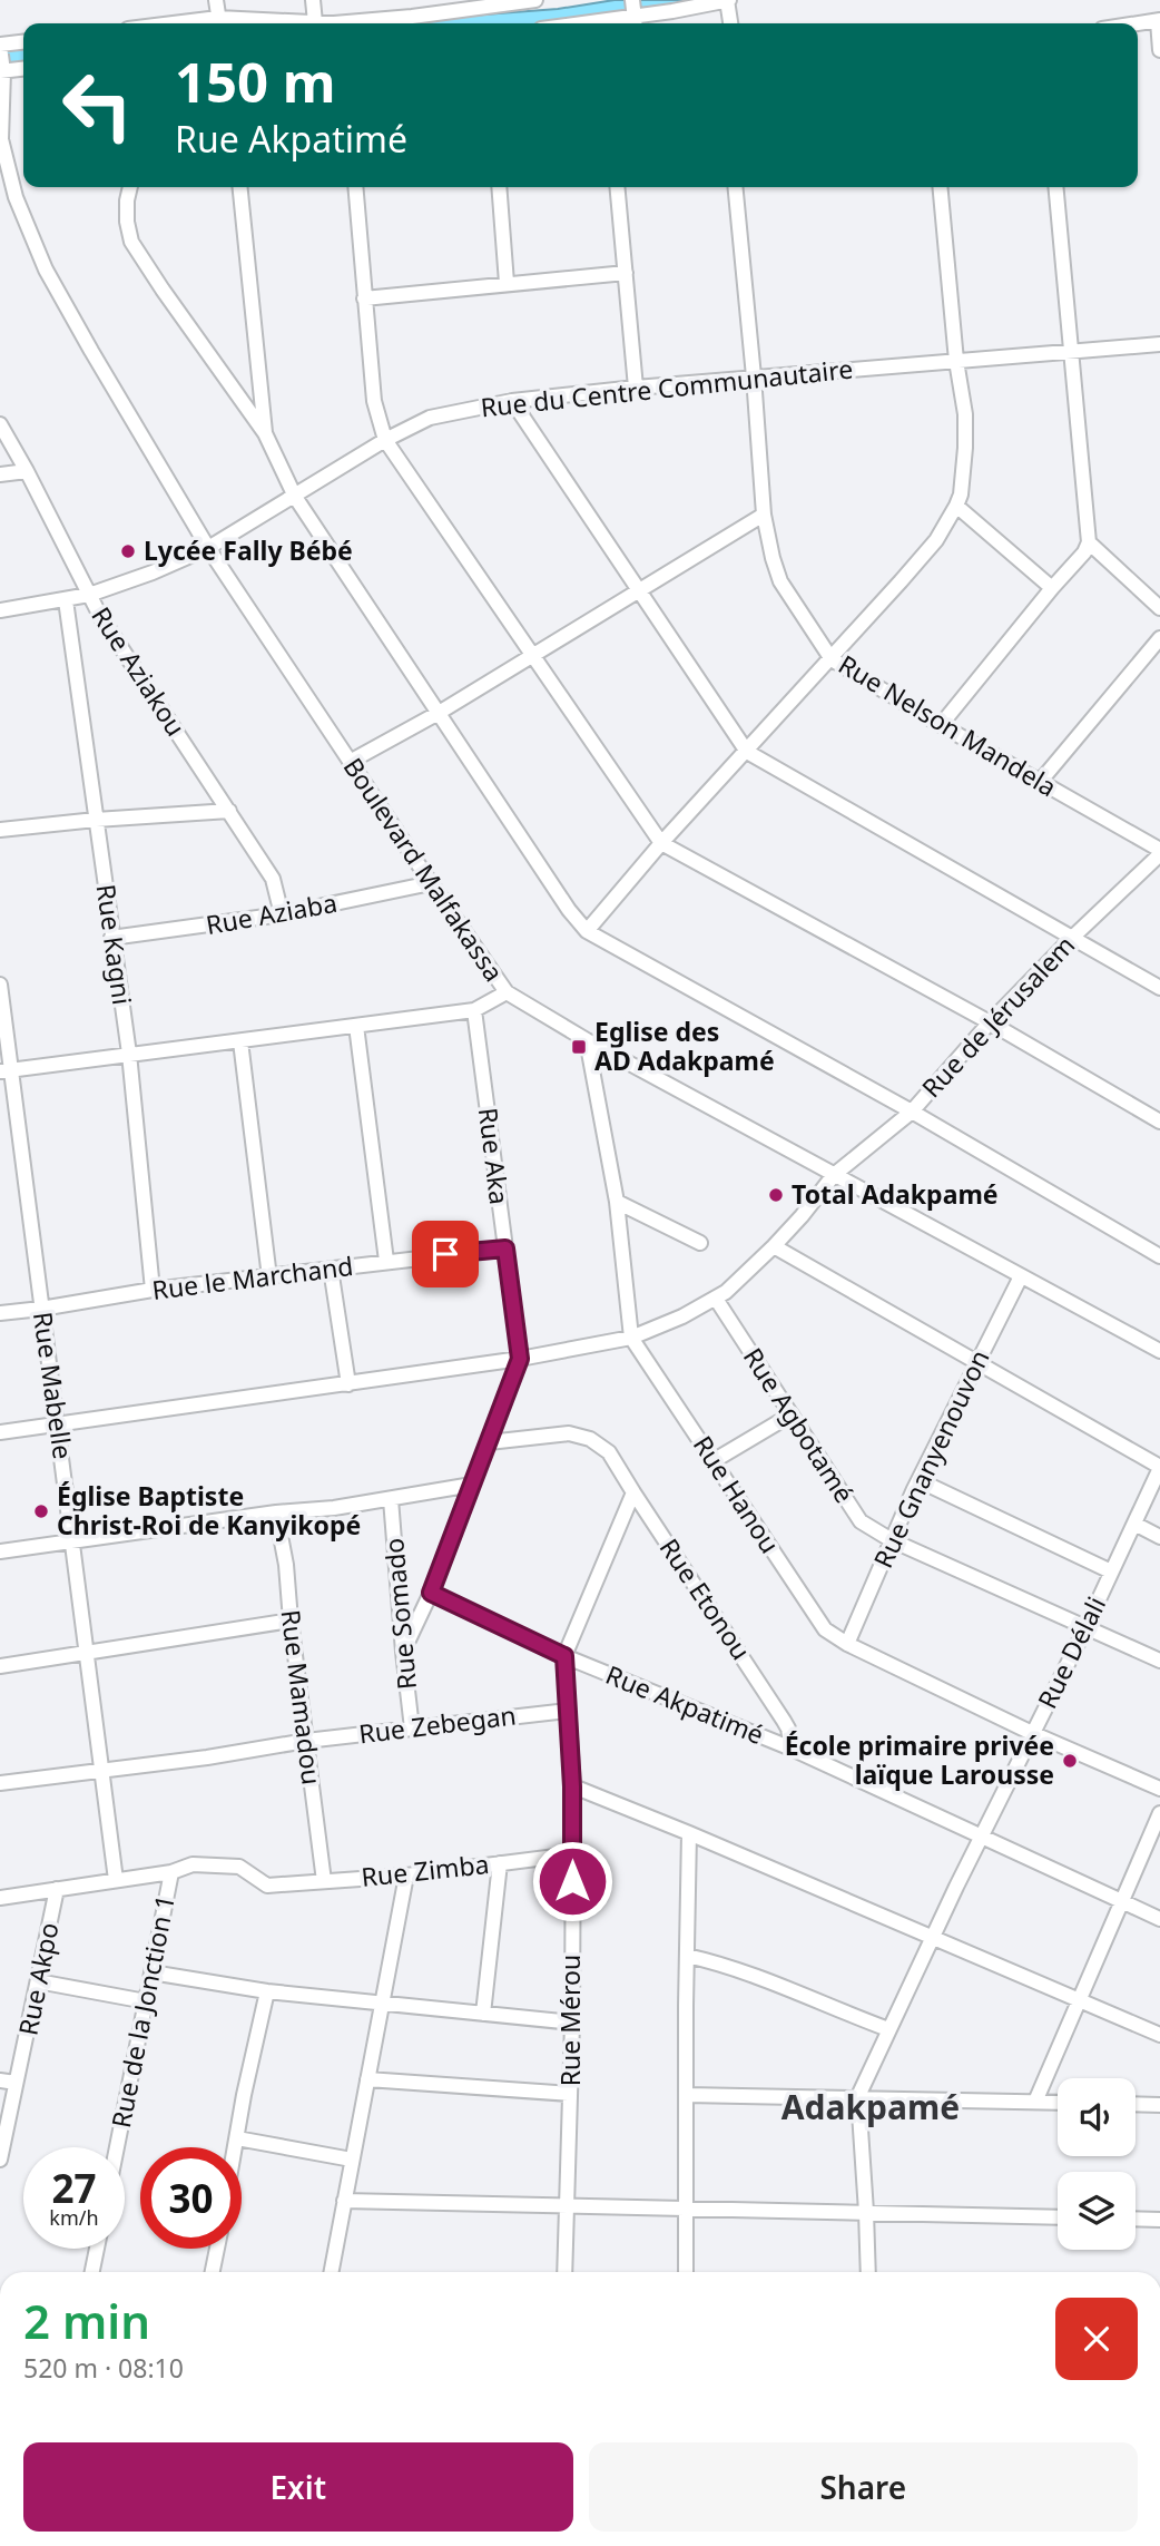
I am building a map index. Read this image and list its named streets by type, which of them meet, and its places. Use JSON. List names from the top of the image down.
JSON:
{
  "streets": {
    "street": [
      "Rue du Centre Communautaire",
      "Rue Aziakou",
      "Rue Nelson Mandela",
      "Boulevard Malfakassa",
      "Rue Aziaba",
      "Rue Kagni",
      "Rue de Jérusalem",
      "Rue Aka",
      "Rue le Marchand",
      "Rue Mabelle",
      "Rue Agbotamé",
      "Rue Gnanyenouvon",
      "Rue Hanou",
      "Rue Etonou",
      "Rue Somado",
      "Rue Délali",
      "Rue Mamadou",
      "Rue Akpatimé",
      "Rue Zebegan",
      "Rue Zimba",
      "Rue Akpo",
      "Rue de la Jonction 1",
      "Rue Mérou"
    ]
  },
  "crossings": [
    ["Rue du Centre Communautaire", "Rue Aziakou"],
    ["Rue du Centre Communautaire", "Rue Nelson Mandela"],
    ["Rue du Centre Communautaire", "Boulevard Malfakassa"],
    ["Rue du Centre Communautaire", "Rue Kagni"],
    ["Rue Aziakou", "Rue Aziaba"],
    ["Rue Nelson Mandela", "Rue de Jérusalem"],
    ["Boulevard Malfakassa", "Rue Aziaba"],
    ["Boulevard Malfakassa", "Rue de Jérusalem"],
    ["Boulevard Malfakassa", "Rue Gnanyenouvon"],
    ["Rue Aziaba", "Rue Kagni"],
    ["Rue Kagni", "Rue le Marchand"],
    ["Rue de Jérusalem", "Rue Aka"],
    ["Rue de Jérusalem", "Rue Mabelle"],
    ["Rue de Jérusalem", "Rue Agbotamé"],
    ["Rue de Jérusalem", "Rue Hanou"],
    ["Rue Aka", "Rue le Marchand"],
    ["Rue Aka", "Rue Etonou"],
    ["Rue Aka", "Rue Somado"],
    ["Rue Aka", "Rue Akpatimé"],
    ["Rue le Marchand", "Rue Mabelle"],
    ["Rue Mabelle", "Rue Zebegan"],
    ["Rue Mabelle", "Rue Zimba"],
    ["Rue Agbotamé", "Rue Gnanyenouvon"],
    ["Rue Agbotamé", "Rue Délali"],
    ["Rue Gnanyenouvon", "Rue Hanou"],
    ["Rue Hanou", "Rue Délali"],
    ["Rue Etonou", "Rue Akpatimé"],
    ["Rue Etonou", "Rue Mérou"],
    ["Rue Somado", "Rue Zebegan"],
    ["Rue Délali", "Rue Akpatimé"],
    ["Rue Mamadou", "Rue Zebegan"],
    ["Rue Mamadou", "Rue Zimba"],
    ["Rue Akpatimé", "Rue Mérou"],
    ["Rue Zebegan", "Rue Mérou"],
    ["Rue Zimba", "Rue Akpo"],
    ["Rue Zimba", "Rue de la Jonction 1"],
    ["Rue Zimba", "Rue Mérou"]
  ],
  "districts": ["Adakpamé"],
  "places": {
    "other": [
      "Lycée Fally Bébé",
      "Total Adakpamé",
      "Église Baptiste Christ-Roi de Kanyikopé",
      "École primaire privée laïque Larousse"
    ],
    "transit": ["Eglise des AD Adakpamé"]
  },
  "page": {
    "turn": ["150 m", "Rue Akpatimé"],
    "speed": "27 km/h",
    "limit": "30",
    "heading": ["2 min", "520 m · 08:10"],
    "buttons": ["Exit", "Share"]
  }
}
